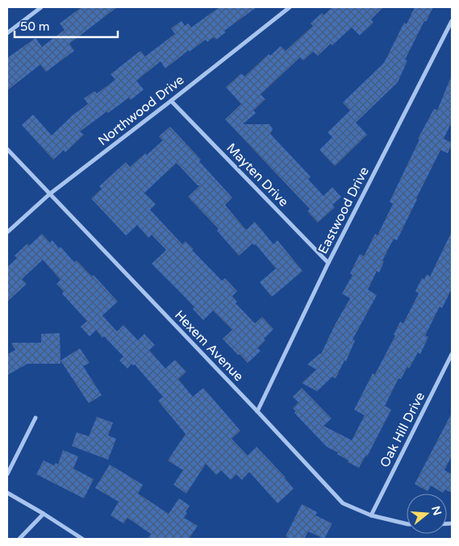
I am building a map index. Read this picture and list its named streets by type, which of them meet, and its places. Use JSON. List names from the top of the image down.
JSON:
{
  "streets": {
    "street": [
      "Northwood Drive",
      "Mayten Drive",
      "Eastwood Drive",
      "Hexem Avenue",
      "Oak Hill Drive"
    ]
  },
  "crossings": [
    ["Northwood Drive", "Mayten Drive"],
    ["Northwood Drive", "Hexem Avenue"],
    ["Mayten Drive", "Eastwood Drive"],
    ["Eastwood Drive", "Hexem Avenue"],
    ["Hexem Avenue", "Oak Hill Drive"]
  ],
  "scale_bar": "50 m",
  "north": "right"
}
